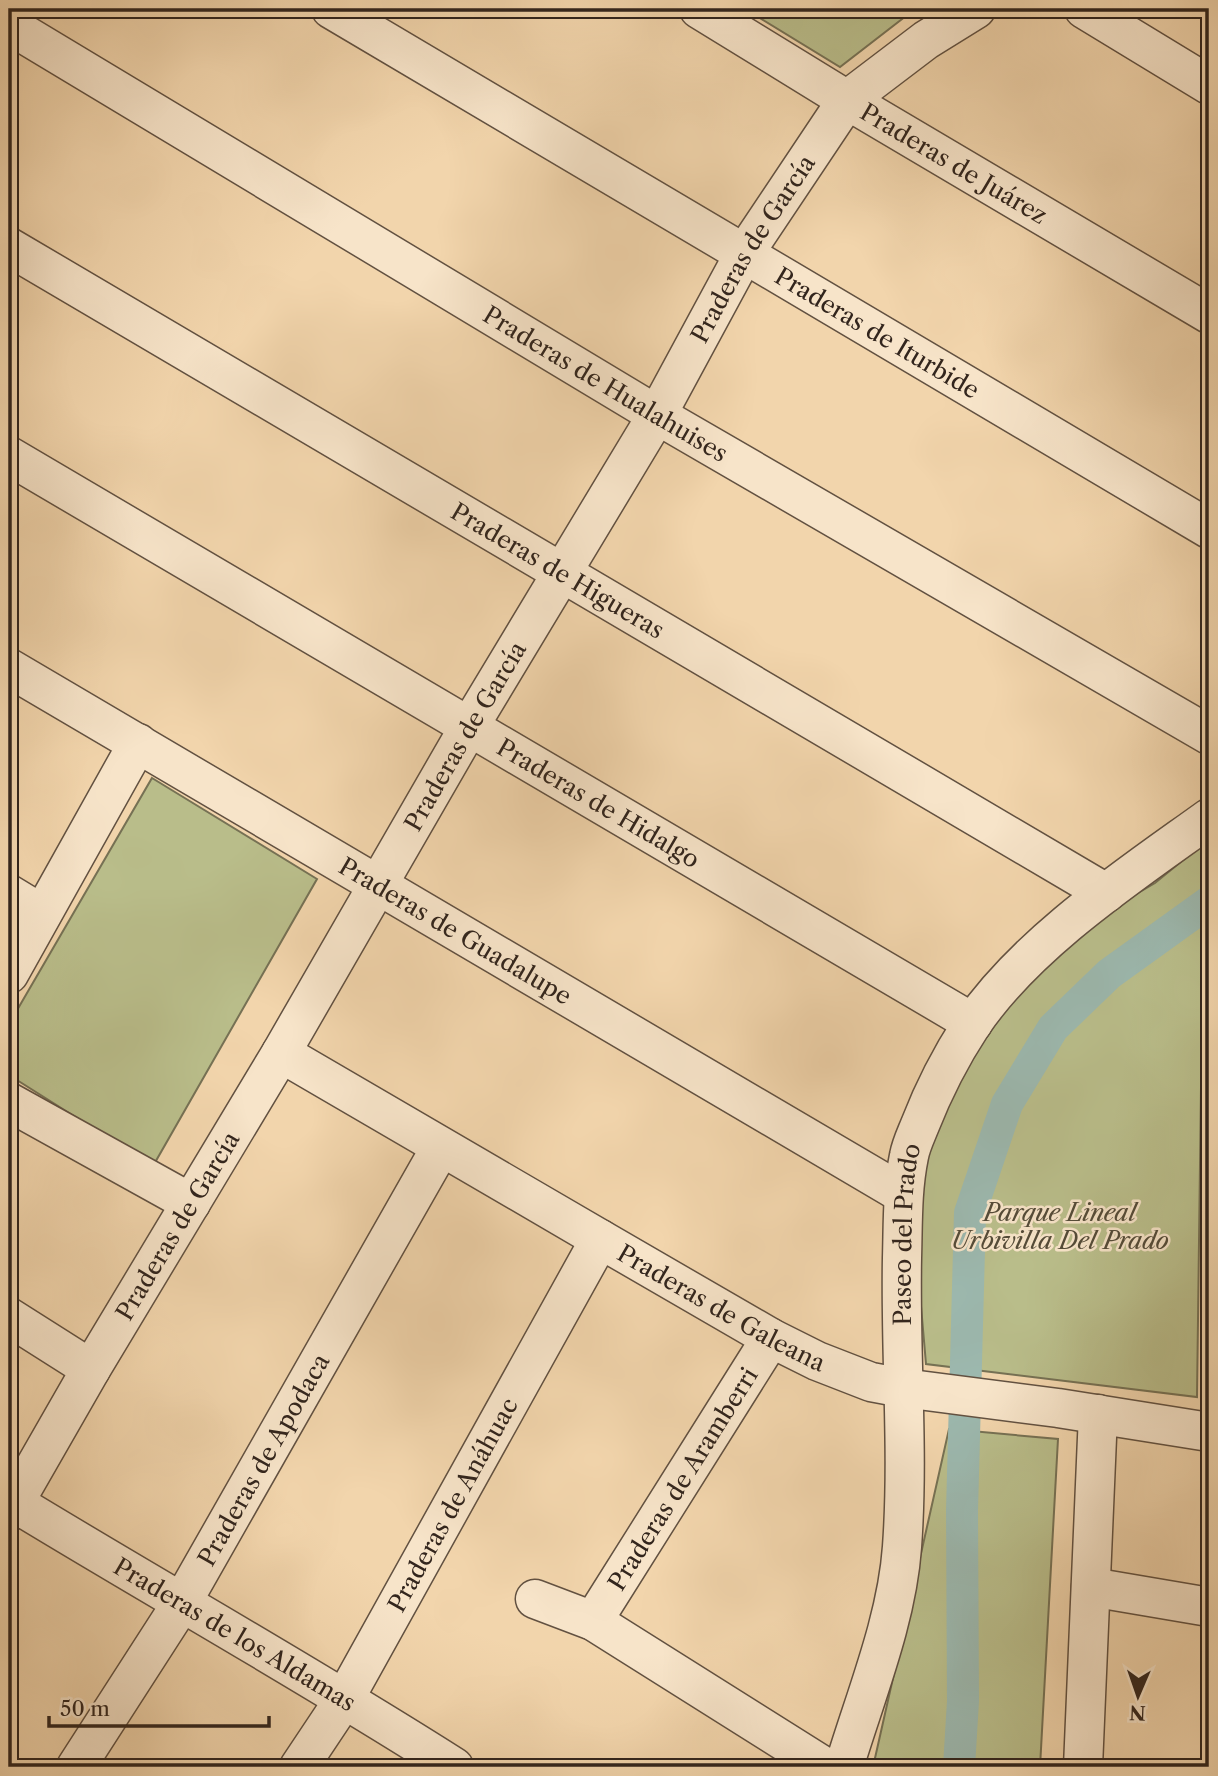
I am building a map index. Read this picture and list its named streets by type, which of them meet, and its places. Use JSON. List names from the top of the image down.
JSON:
{
  "streets": {
    "street": [
      "Praderas de Juárez",
      "Praderas de García",
      "Praderas de Iturbide",
      "Praderas de Hualahuises",
      "Praderas de Higueras",
      "Praderas de Hidalgo",
      "Praderas de Guadalupe",
      "Paseo del Prado",
      "Praderas de Galeana",
      "Praderas de Apodaca",
      "Praderas de Aramberri",
      "Praderas de Anáhuac",
      "Praderas de los Aldamas"
    ]
  },
  "crossings": [
    ["Praderas de Juárez", "Praderas de García"],
    ["Praderas de García", "Praderas de Iturbide"],
    ["Praderas de García", "Praderas de Hualahuises"],
    ["Praderas de García", "Praderas de Higueras"],
    ["Praderas de García", "Praderas de Hidalgo"],
    ["Praderas de García", "Praderas de Guadalupe"],
    ["Praderas de García", "Praderas de Galeana"],
    ["Praderas de García", "Praderas de los Aldamas"],
    ["Praderas de Higueras", "Paseo del Prado"],
    ["Praderas de Hidalgo", "Paseo del Prado"],
    ["Praderas de Guadalupe", "Paseo del Prado"],
    ["Paseo del Prado", "Praderas de Galeana"],
    ["Praderas de Galeana", "Praderas de Apodaca"],
    ["Praderas de Galeana", "Praderas de Aramberri"],
    ["Praderas de Galeana", "Praderas de Anáhuac"],
    ["Praderas de Apodaca", "Praderas de los Aldamas"],
    ["Praderas de Anáhuac", "Praderas de los Aldamas"]
  ],
  "parks": ["Parque Lineal Urbivilla Del Prado"],
  "scale_bar": "50 m",
  "north": "bottom"
}
